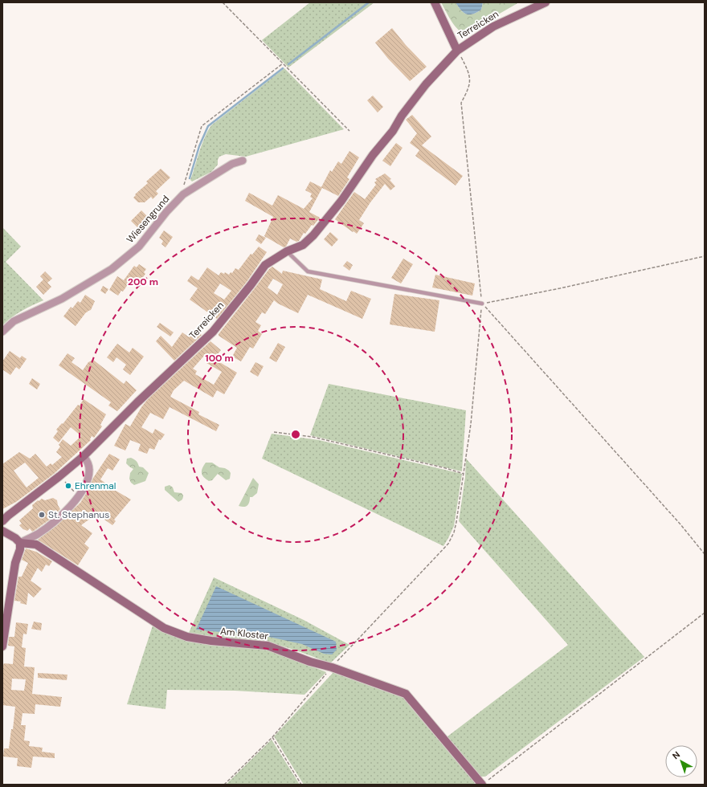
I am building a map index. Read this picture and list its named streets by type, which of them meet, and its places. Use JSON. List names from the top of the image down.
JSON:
{
  "streets": {
    "main road": ["Terreicken", "Am Kloster"],
    "street": ["Wiesengrund"]
  },
  "places": ["Ehrenmal", "St. Stephanus"],
  "north": "top left",
  "rings": ["200 m", "100 m"]
}
